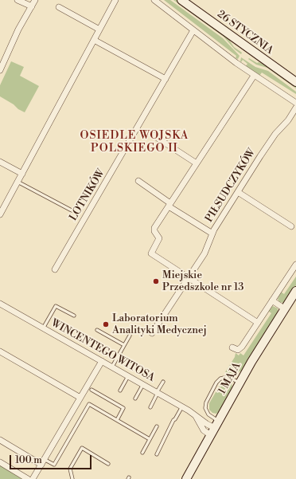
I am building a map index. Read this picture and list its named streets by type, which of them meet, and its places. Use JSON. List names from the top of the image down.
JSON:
{
  "streets": {
    "street": [
      "26 STYCZNIA",
      "PIŁSUDCZYKÓW",
      "LOTNIKÓW",
      "WINCENTEGO WITOSA",
      "1 MAJA"
    ]
  },
  "crossings": [
    ["WINCENTEGO WITOSA", "1 MAJA"]
  ],
  "districts": ["OSIEDLE WOJSKA POLSKIEGO II"],
  "places": ["Miejskie Przedszkole nr 13", "Laboratorium Analityki Medycznej"],
  "scale_bar": "100 m"
}
